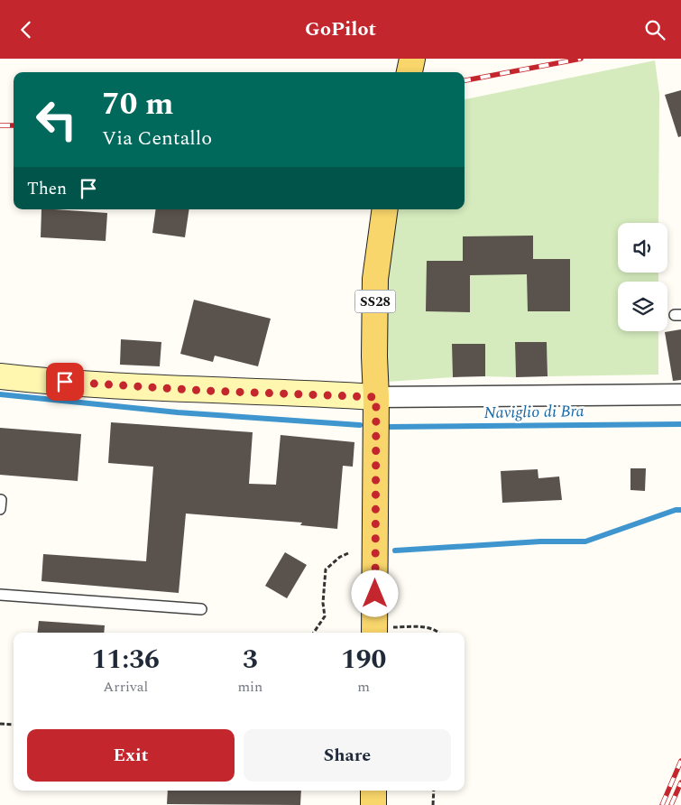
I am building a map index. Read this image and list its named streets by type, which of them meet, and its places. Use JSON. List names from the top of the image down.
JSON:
{
  "streets": {
    "main road": ["SS28"]
  },
  "water": ["Naviglio di Bra"],
  "page": {
    "header": "GoPilot",
    "turn": ["70 m", "Via Centallo"],
    "then": "Then",
    "eta": [
      "11:36",
      "Arrival",
      "3",
      "min",
      "190",
      "m"
    ],
    "buttons": ["Exit", "Share"]
  }
}
